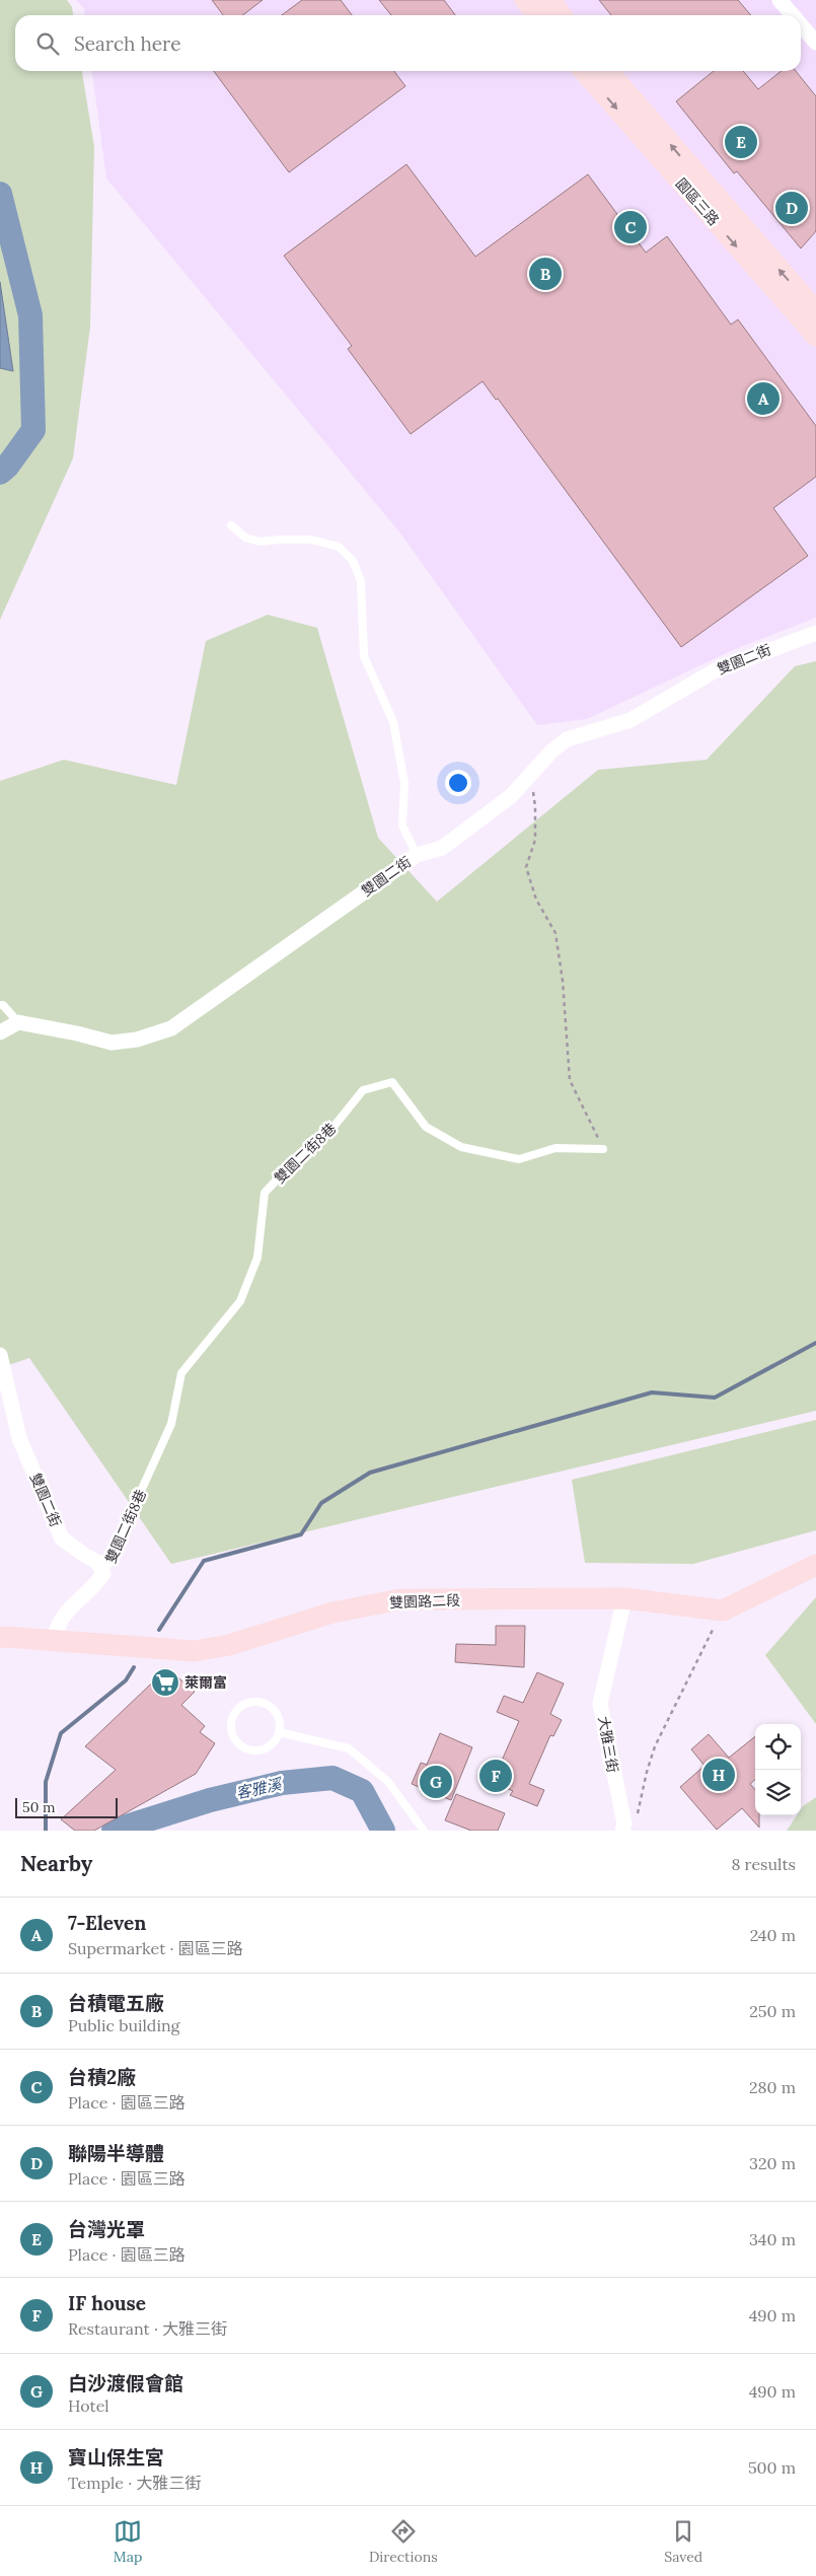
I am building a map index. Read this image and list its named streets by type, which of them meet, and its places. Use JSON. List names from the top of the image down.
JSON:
{
  "streets": {
    "street": [
      "園區三路",
      "雙園二街",
      "雙園路二段",
      "大雅三街"
    ],
    "lane": ["雙園二街8巷"]
  },
  "crossings": [
    ["雙園二街", "雙園二街8巷"],
    ["雙園路二段", "大雅三街"]
  ],
  "water": ["客雅溪"],
  "places": {
    "supermarket": ["萊爾富"]
  },
  "scale_bar": "50 m",
  "page": {
    "search": "Search here",
    "pins": [
      "E",
      "D",
      "C",
      "B",
      "A",
      "H",
      "F",
      "G"
    ],
    "scale": "50 m",
    "heading": ["Nearby", "8 results"],
    "list": [
      {
        "mark": "A",
        "name": "7-Eleven",
        "note": "Supermarket · 園區三路",
        "value": "240 m"
      },
      {
        "mark": "B",
        "name": "台積電五廠",
        "note": "Public building",
        "value": "250 m"
      },
      {
        "mark": "C",
        "name": "台積2廠",
        "note": "Place · 園區三路",
        "value": "280 m"
      },
      {
        "mark": "D",
        "name": "聯陽半導體",
        "note": "Place · 園區三路",
        "value": "320 m"
      },
      {
        "mark": "E",
        "name": "台灣光罩",
        "note": "Place · 園區三路",
        "value": "340 m"
      },
      {
        "mark": "F",
        "name": "IF house",
        "note": "Restaurant · 大雅三街",
        "value": "490 m"
      },
      {
        "mark": "G",
        "name": "白沙渡假會館",
        "note": "Hotel",
        "value": "490 m"
      },
      {
        "mark": "H",
        "name": "寶山保生宮",
        "note": "Temple · 大雅三街",
        "value": "500 m"
      }
    ],
    "nav": ["Map", "Directions", "Saved"]
  }
}
